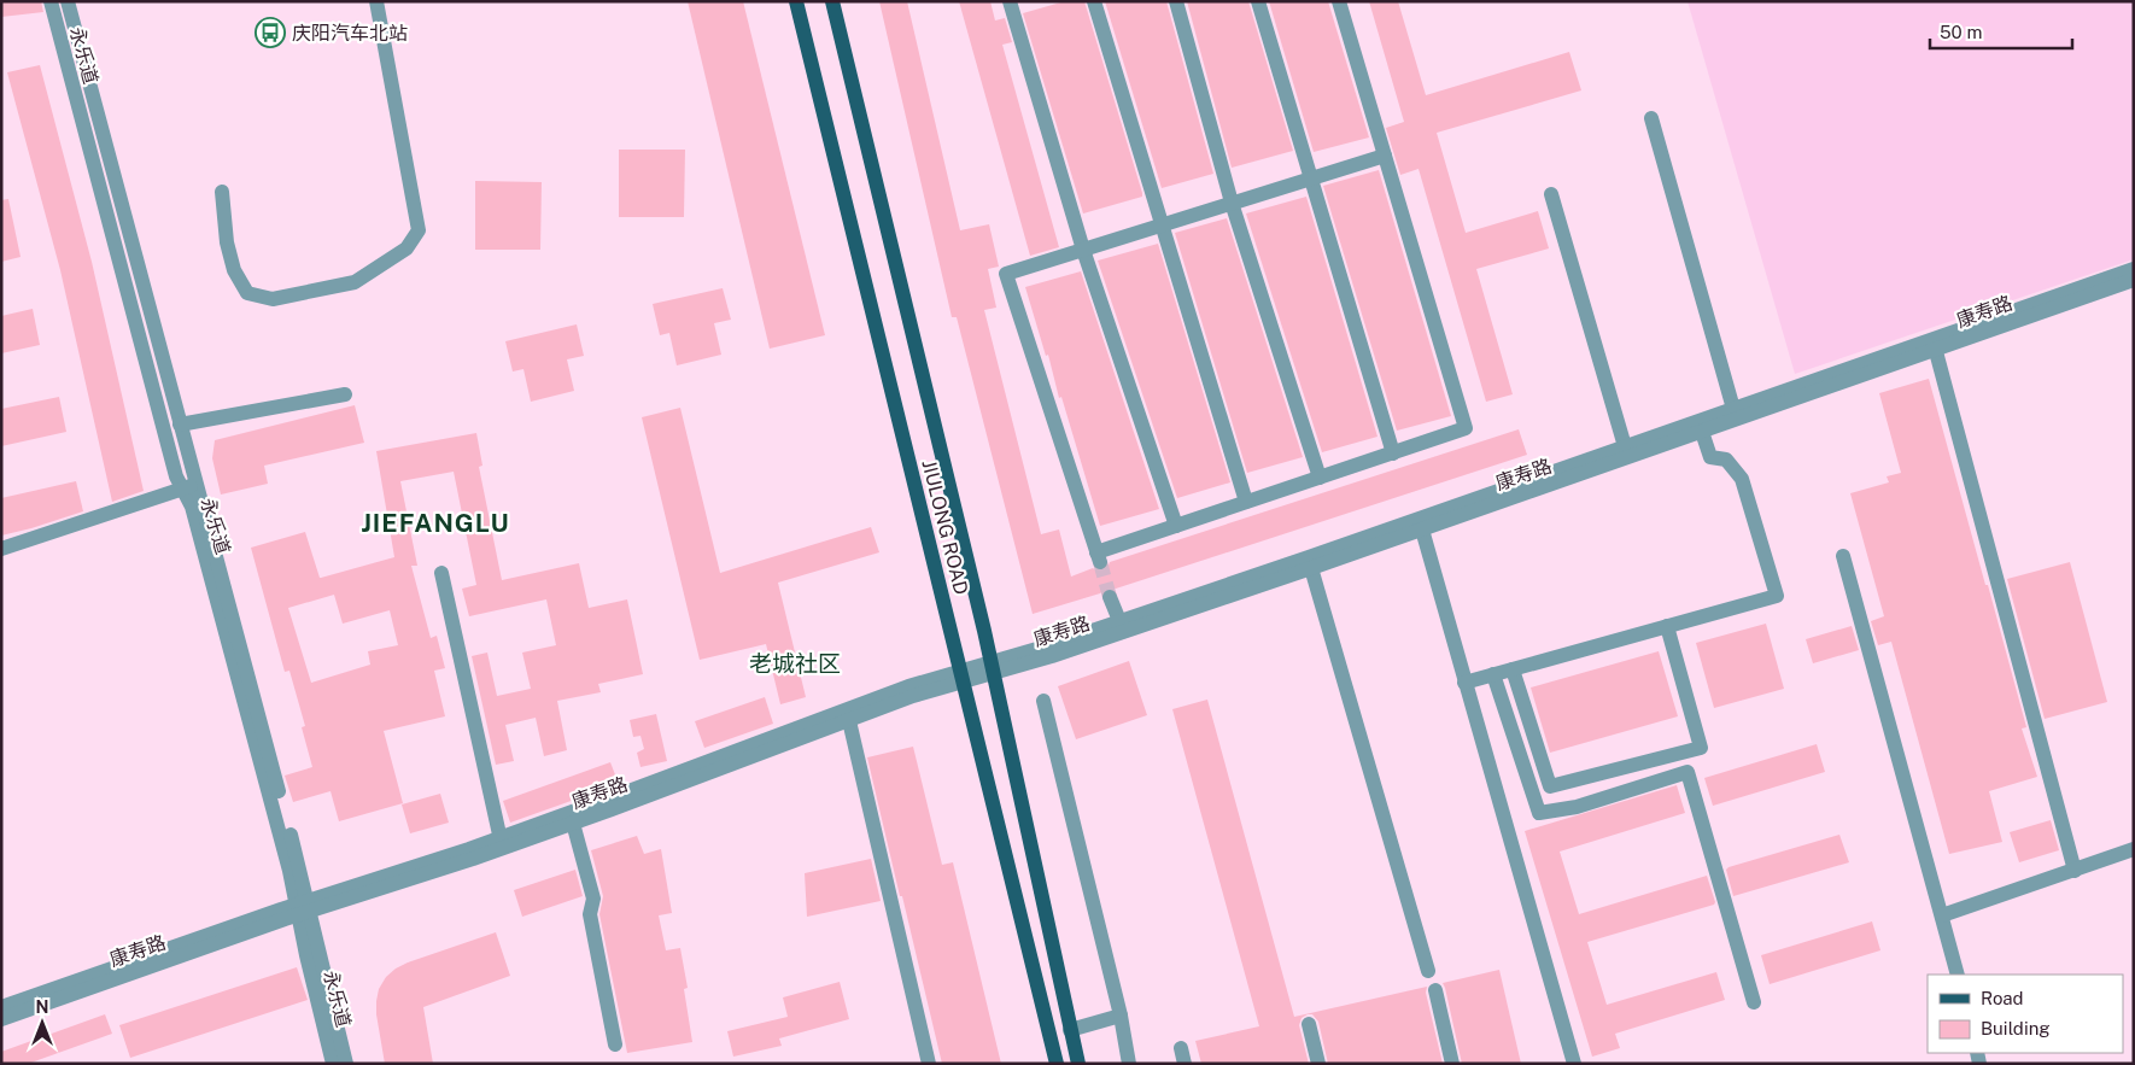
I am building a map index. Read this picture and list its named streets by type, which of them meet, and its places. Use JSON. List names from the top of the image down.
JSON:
{
  "streets": {
    "main road": ["JIULONG ROAD"],
    "street": ["永乐道", "康寿路"]
  },
  "crossings": [
    ["永乐道", "康寿路"],
    ["康寿路", "JIULONG ROAD"]
  ],
  "districts": ["JIEFANGLU", "老城社区"],
  "places": {
    "bus stop": ["庆阳汽车北站"]
  },
  "legend": ["Road", "Building"],
  "scale_bar": "50 m",
  "north": "top"
}
